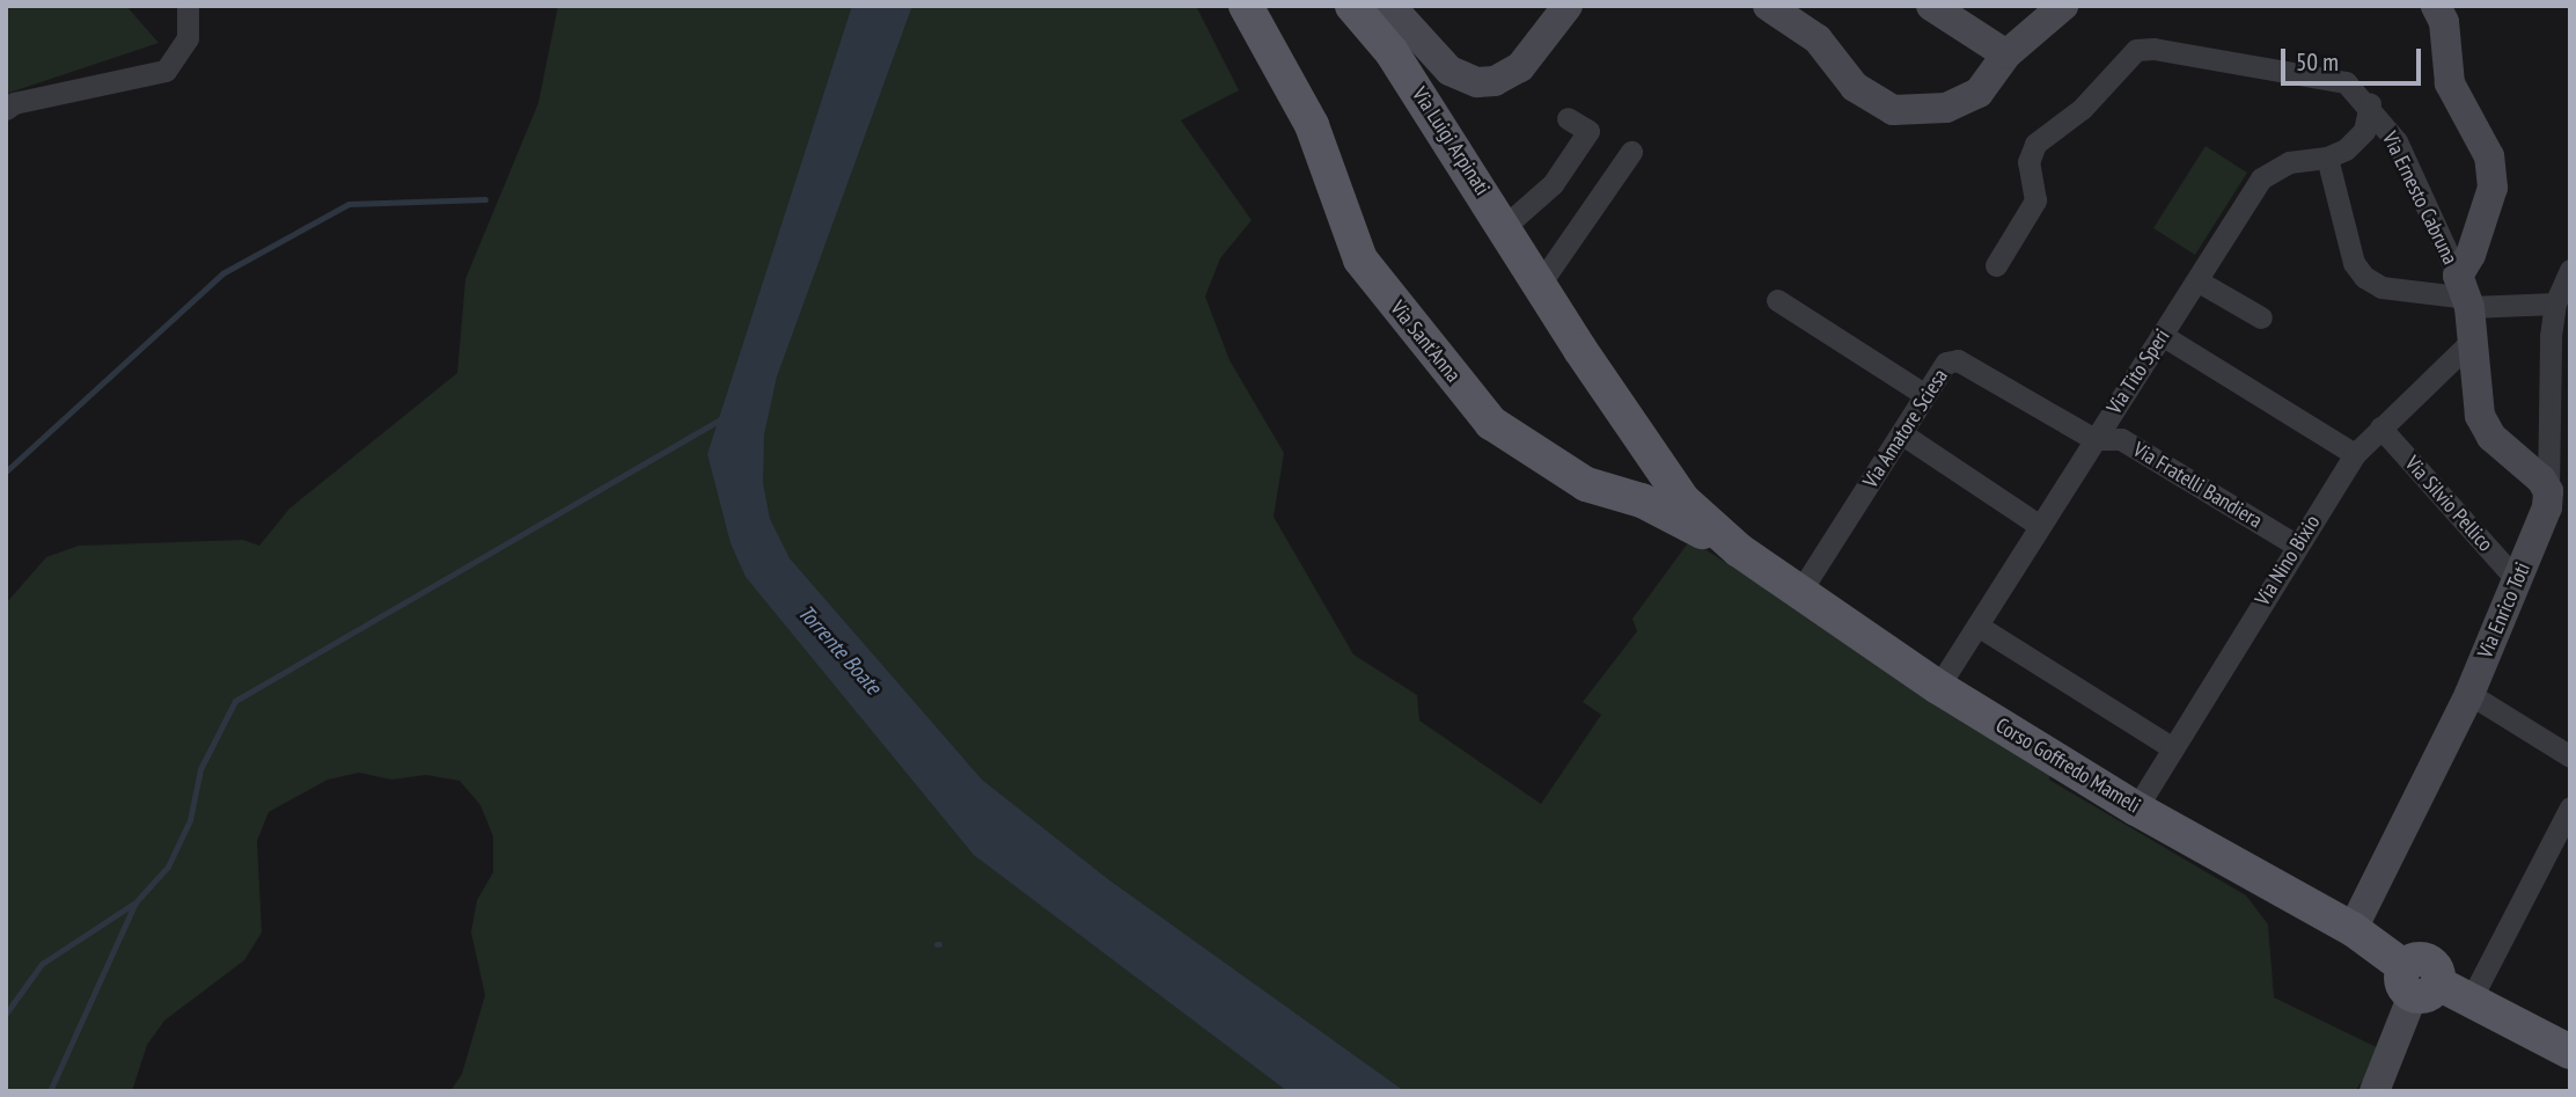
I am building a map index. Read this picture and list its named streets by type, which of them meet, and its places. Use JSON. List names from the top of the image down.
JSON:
{
  "streets": {
    "main road": ["Via Luigi Arpinati", "Via Sant'Anna", "Corso Goffredo Mameli"],
    "street": [
      "Via Ernesto Cabruna",
      "Via Tito Speri",
      "Via Amatore Sciesa",
      "Via Fratelli Bandiera",
      "Via Silvio Pellico",
      "Via Nino Bixio",
      "Via Enrico Toti"
    ]
  },
  "crossings": [
    ["Via Luigi Arpinati", "Via Sant'Anna"],
    ["Via Luigi Arpinati", "Corso Goffredo Mameli"],
    ["Via Ernesto Cabruna", "Via Tito Speri"],
    ["Via Ernesto Cabruna", "Via Nino Bixio"],
    ["Via Ernesto Cabruna", "Via Enrico Toti"],
    ["Via Tito Speri", "Via Amatore Sciesa"],
    ["Via Tito Speri", "Via Fratelli Bandiera"],
    ["Via Tito Speri", "Corso Goffredo Mameli"],
    ["Via Amatore Sciesa", "Via Fratelli Bandiera"],
    ["Via Amatore Sciesa", "Corso Goffredo Mameli"],
    ["Via Fratelli Bandiera", "Via Nino Bixio"],
    ["Via Silvio Pellico", "Via Nino Bixio"],
    ["Via Silvio Pellico", "Via Enrico Toti"],
    ["Via Nino Bixio", "Corso Goffredo Mameli"],
    ["Via Enrico Toti", "Corso Goffredo Mameli"]
  ],
  "water": ["Torrente Boate"],
  "scale_bar": "50 m"
}
